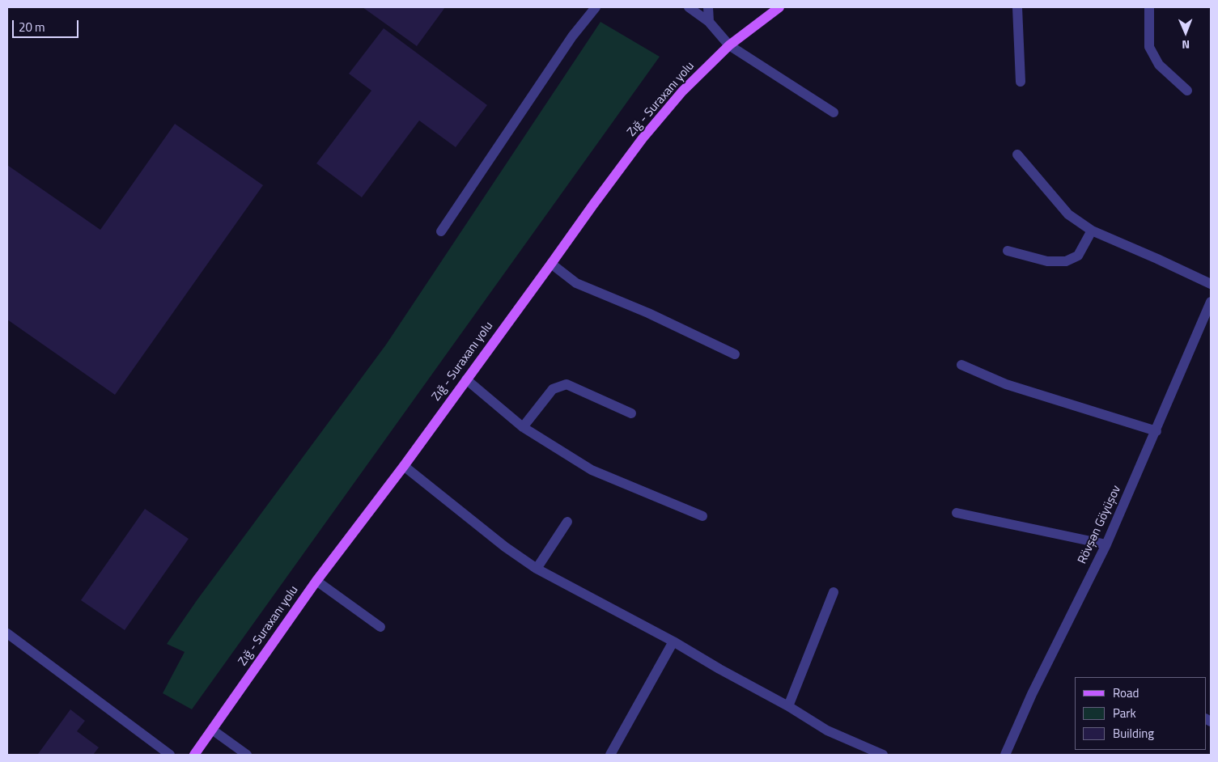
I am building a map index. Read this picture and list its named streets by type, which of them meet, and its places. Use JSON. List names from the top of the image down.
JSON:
{
  "streets": {
    "main road": ["Zığ - Suraxanı yolu"],
    "street": ["Rövşən Göyüşov"]
  },
  "legend": ["Road", "Park", "Building"],
  "scale_bar": "20 m",
  "north": "bottom"
}
